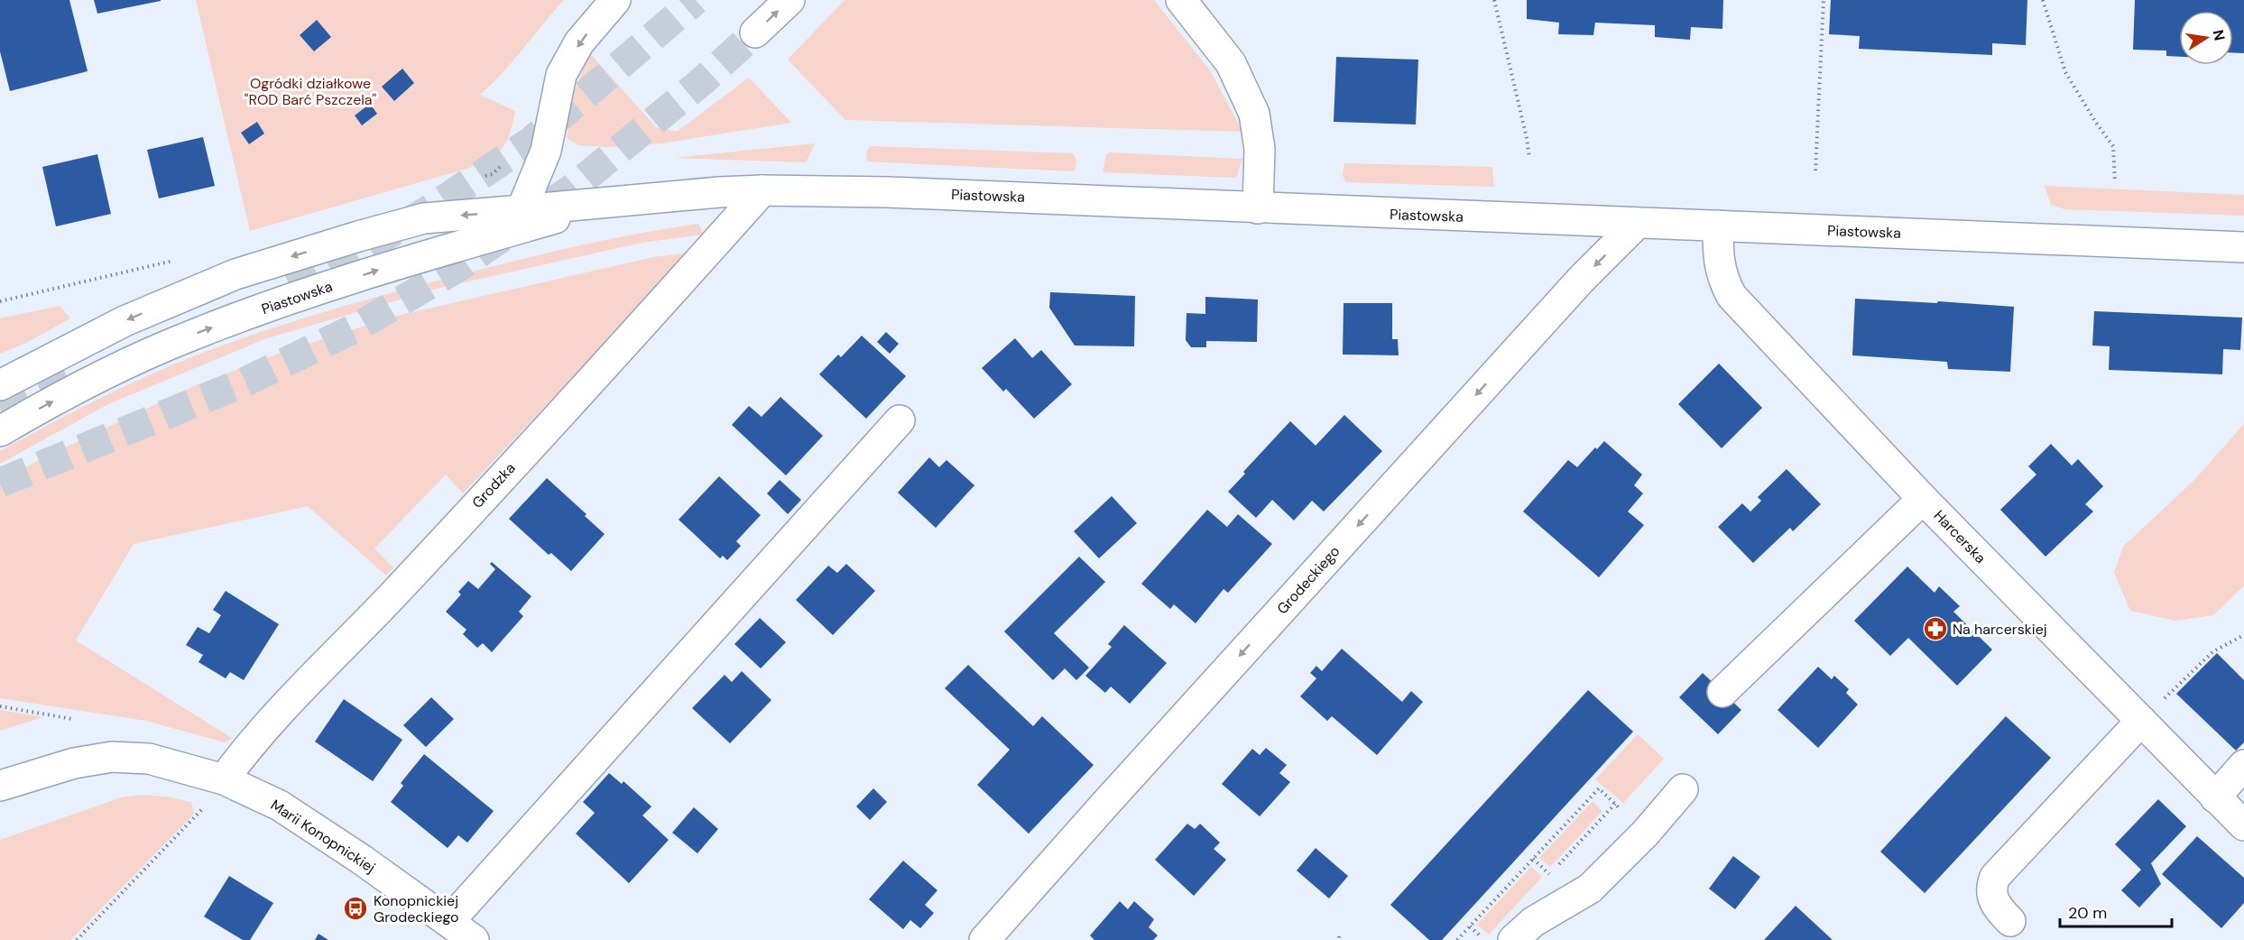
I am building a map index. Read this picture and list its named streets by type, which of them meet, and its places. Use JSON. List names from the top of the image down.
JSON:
{
  "streets": {
    "street": [
      "Piastowska",
      "Grodzka",
      "Harcerska",
      "Grodeckiego",
      "Marii Konopnickiej"
    ]
  },
  "crossings": [
    ["Piastowska", "Grodzka"],
    ["Piastowska", "Harcerska"],
    ["Piastowska", "Grodeckiego"],
    ["Grodzka", "Marii Konopnickiej"]
  ],
  "one_way": ["Grodeckiego"],
  "parks": ["Ogródki działkowe \"ROD Barć Pszczela\""],
  "places": {
    "pharmacy": ["Na harcerskiej"],
    "bus stop": ["Konopnickiej Grodeckiego"]
  },
  "scale_bar": "20 m",
  "north": "right"
}
